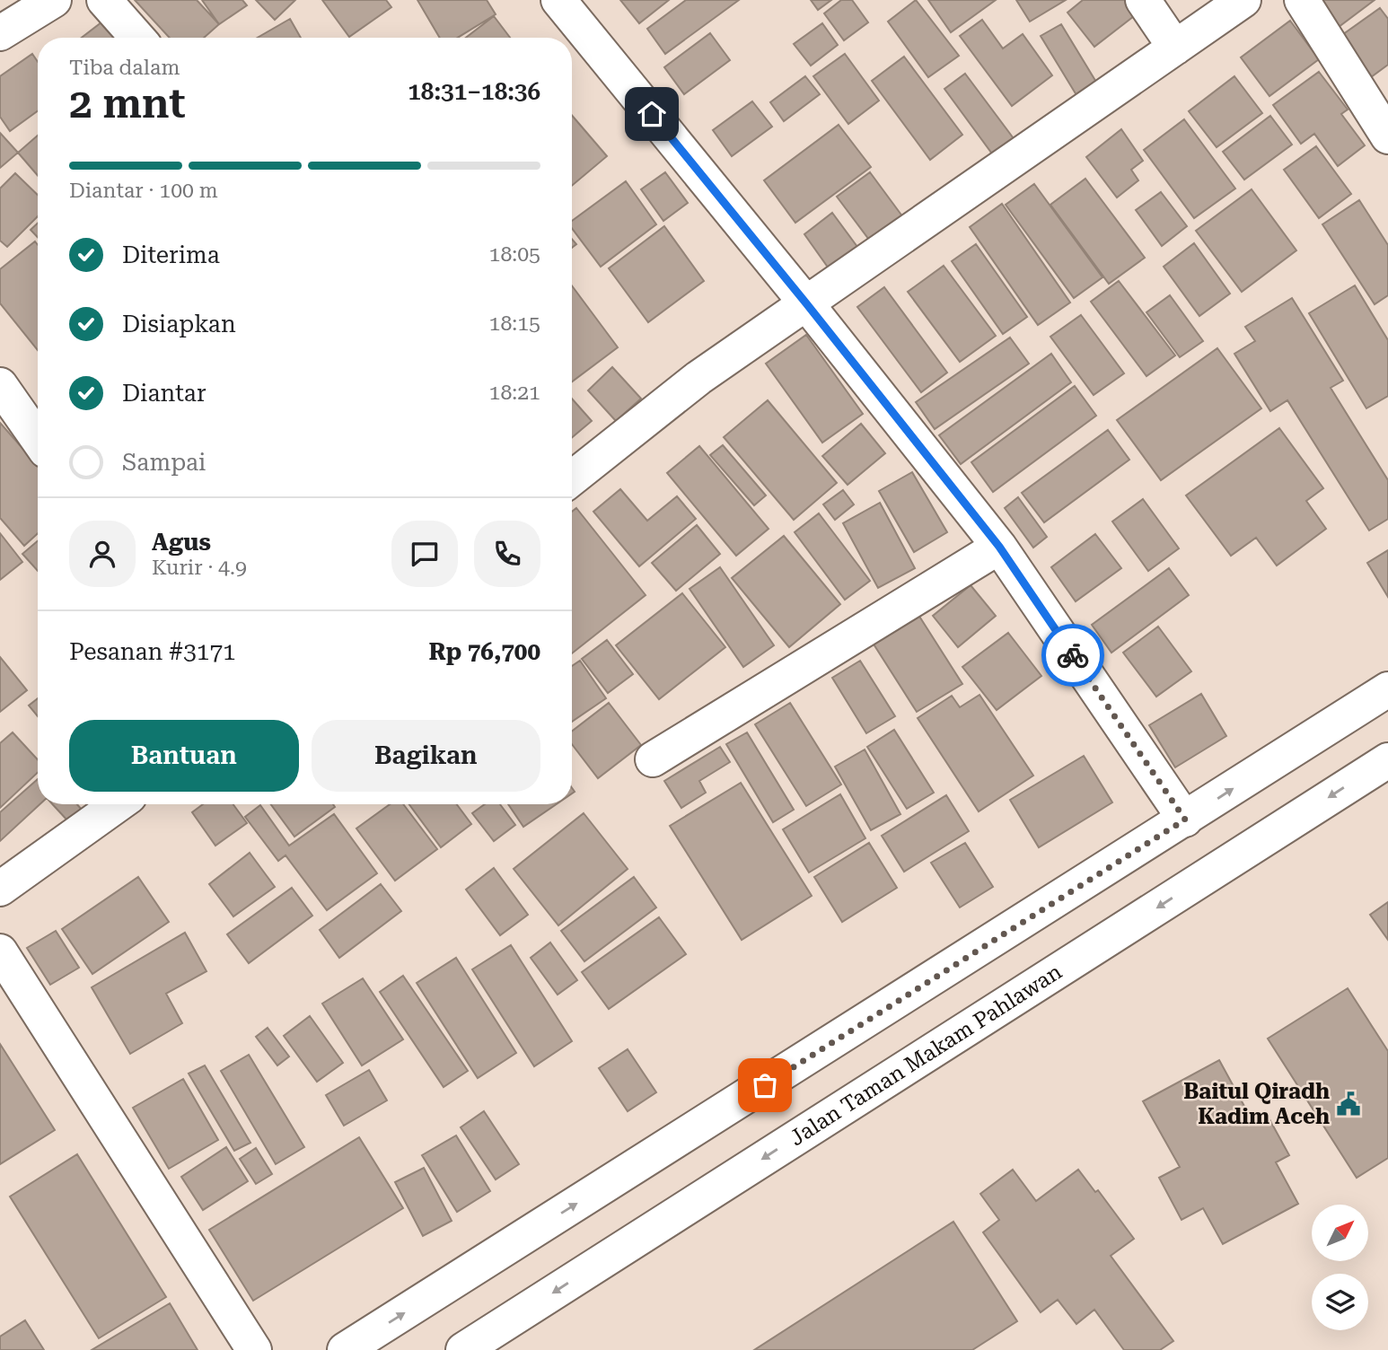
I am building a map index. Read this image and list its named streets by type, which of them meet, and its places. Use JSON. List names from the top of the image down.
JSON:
{
  "streets": {
    "street": ["Jalan Taman Makam Pahlawan"]
  },
  "places": {
    "public building": ["Baitul Qiradh Kadim Aceh"]
  },
  "north": "top right",
  "page": {
    "heading": ["2 mnt", "Tiba dalam", "18:31–18:36"],
    "panel": [
      "Agus",
      "Kurir · 4.9",
      "Pesanan #3171",
      "Rp 76,700"
    ],
    "bar": "Diantar · 100 m",
    "list": [
      ["Diterima", "18:05"],
      ["Disiapkan", "18:15"],
      ["Diantar", "18:21"],
      "Sampai"
    ],
    "buttons": ["Bantuan", "Bagikan"]
  }
}
